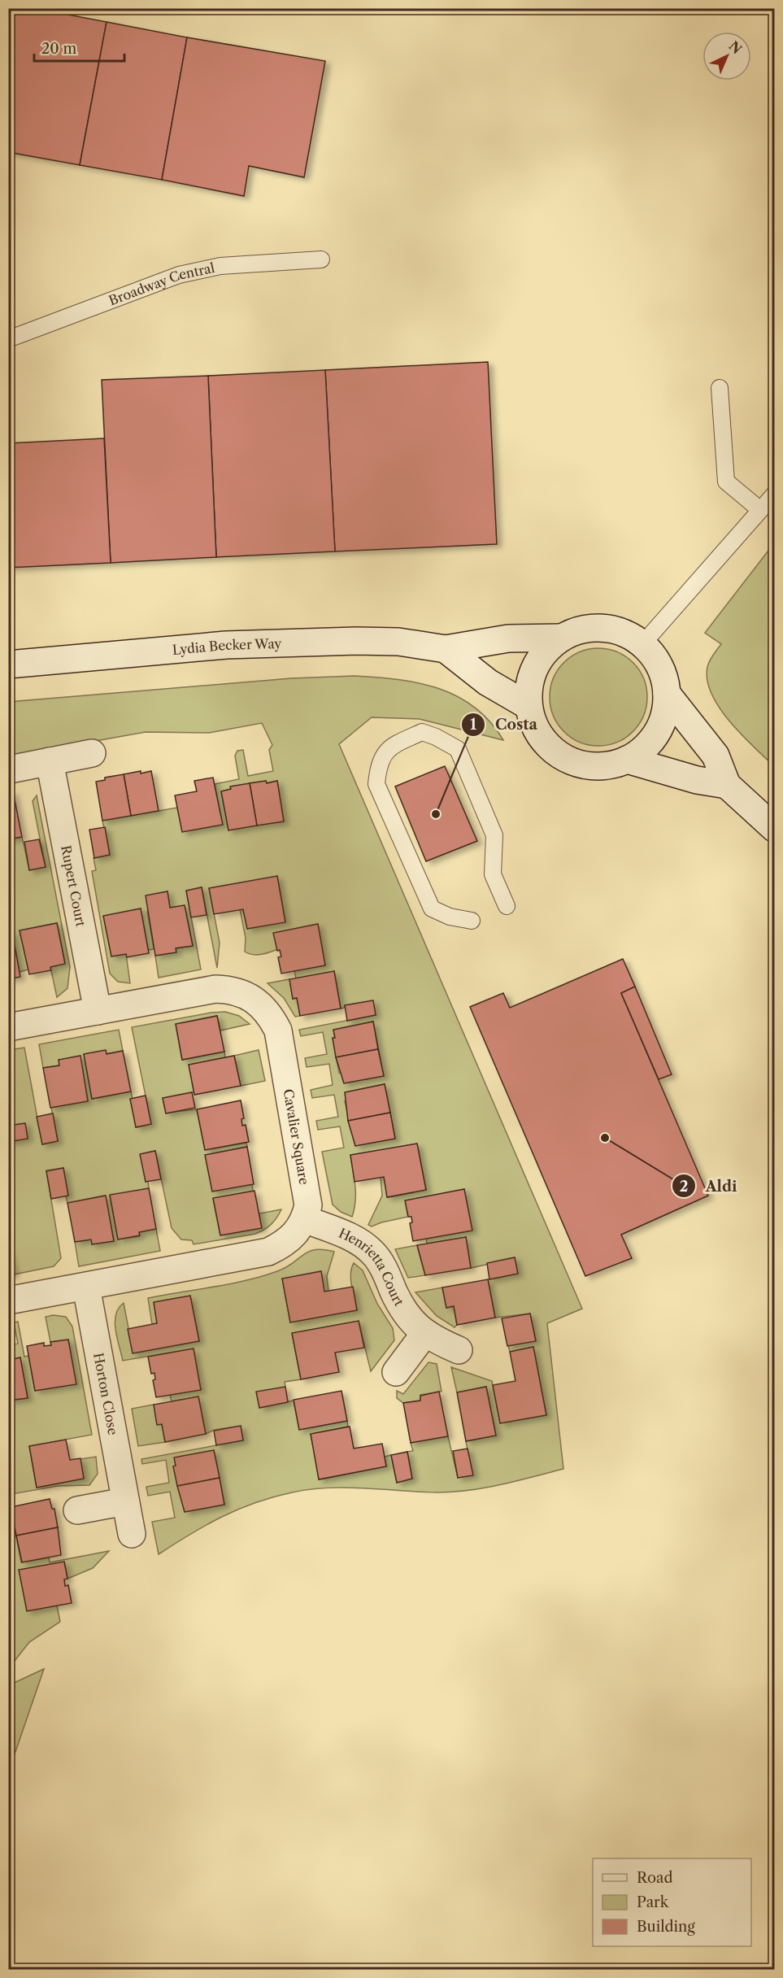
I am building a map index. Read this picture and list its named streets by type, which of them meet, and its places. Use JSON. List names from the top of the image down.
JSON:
{
  "streets": {
    "street": [
      "Lydia Becker Way",
      "Rupert Court",
      "Cavalier Square",
      "Henrietta Court",
      "Horton Close"
    ],
    "lane": ["Broadway Central"]
  },
  "crossings": [
    ["Rupert Court", "Cavalier Square"],
    ["Cavalier Square", "Henrietta Court"]
  ],
  "places": ["Costa", "Aldi"],
  "legend": ["Road", "Park", "Building"],
  "scale_bar": "20 m",
  "north": "top right"
}
